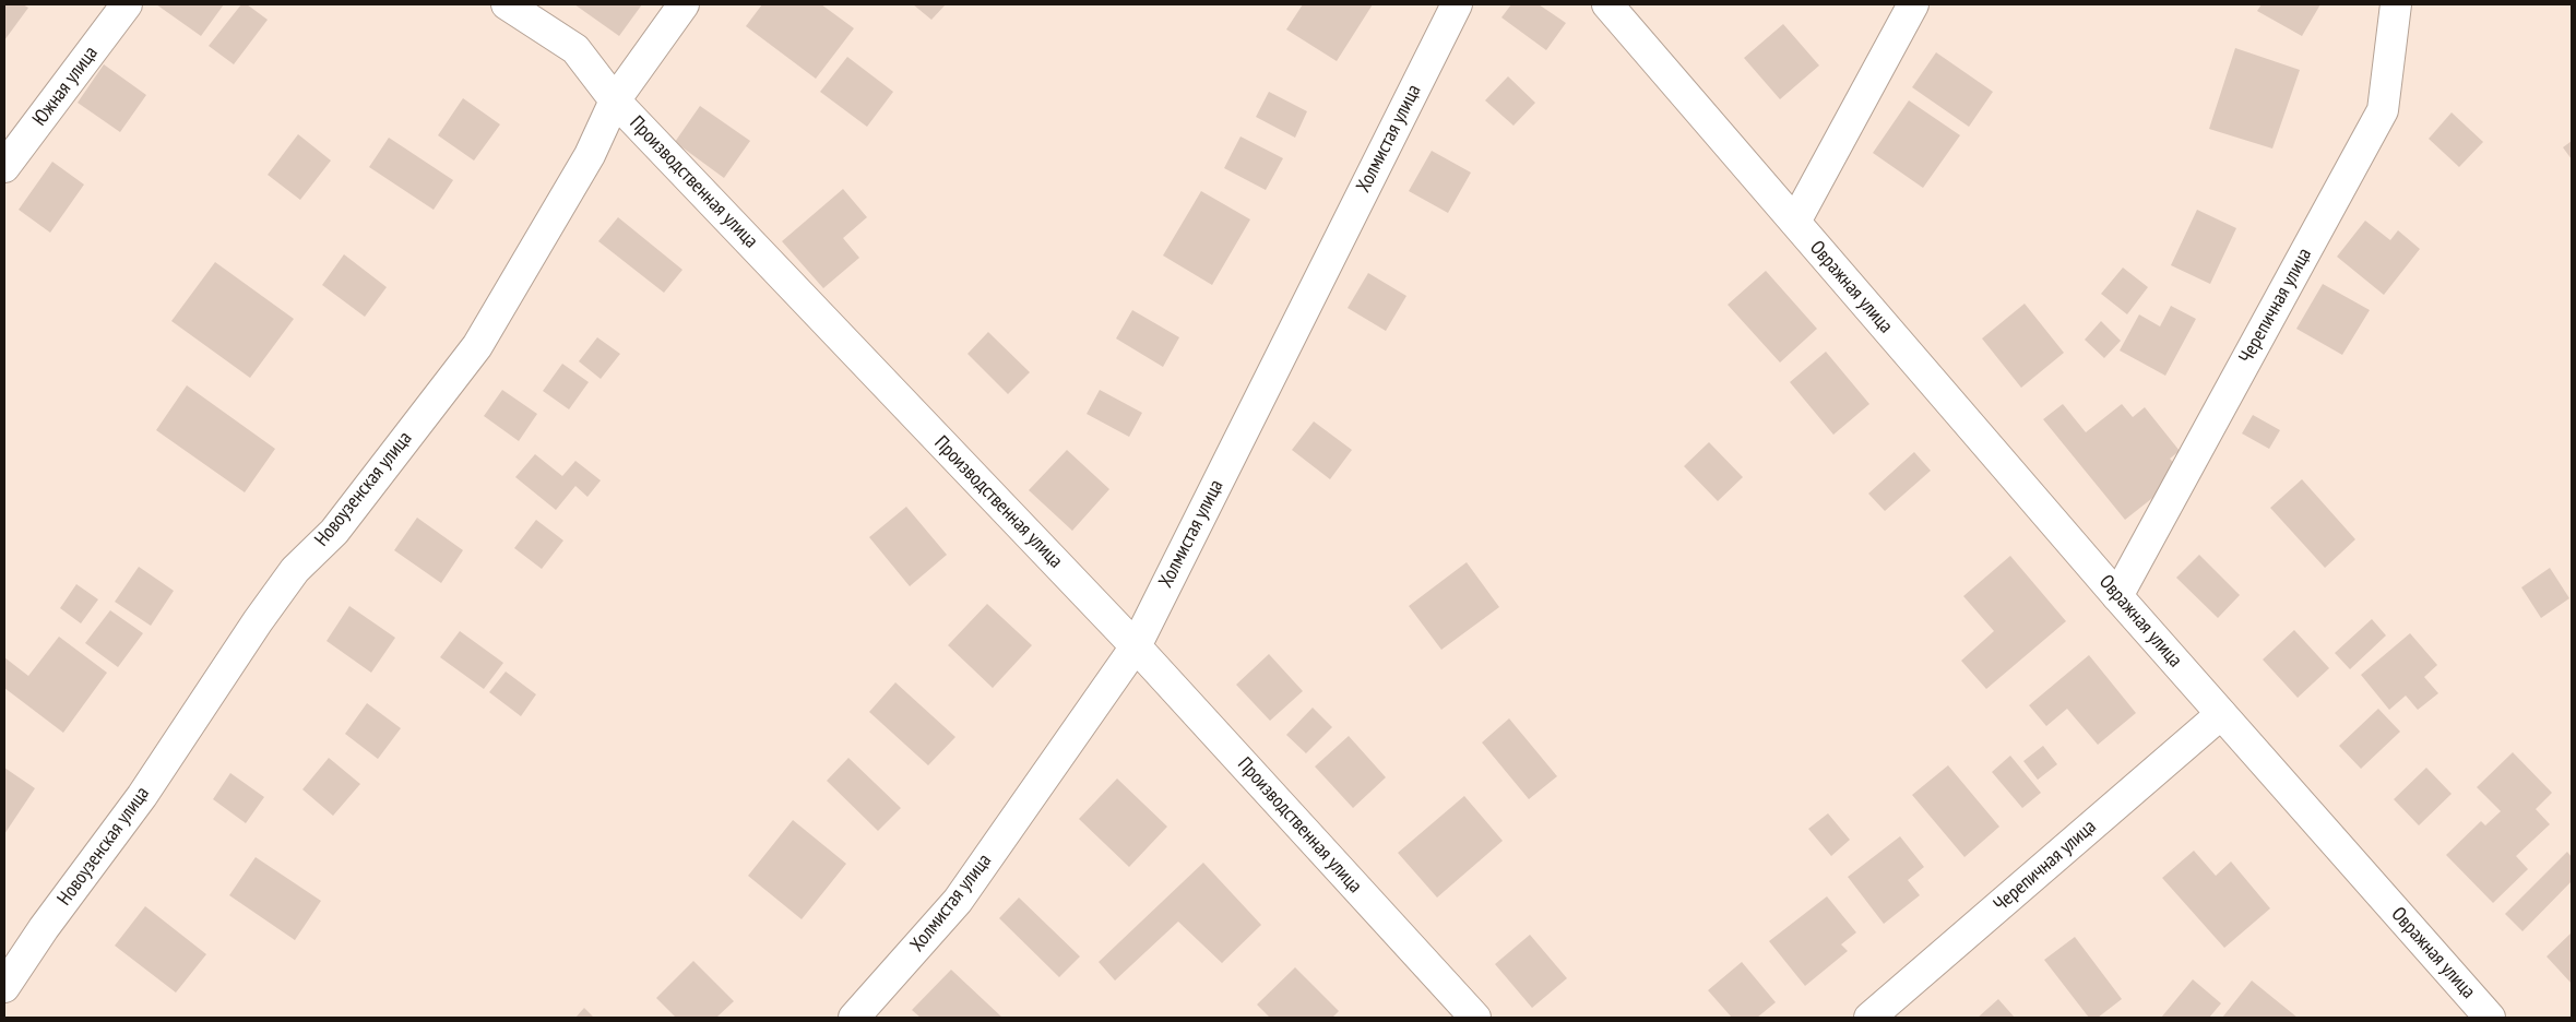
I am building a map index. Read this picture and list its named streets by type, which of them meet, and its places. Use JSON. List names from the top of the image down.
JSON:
{
  "streets": {
    "street": [
      "Южная улица",
      "Холмистая улица",
      "Производственная улица",
      "Овражная улица",
      "Черепичная улица",
      "Новоузенская улица"
    ]
  },
  "crossings": [
    ["Холмистая улица", "Производственная улица"],
    ["Производственная улица", "Новоузенская улица"],
    ["Овражная улица", "Черепичная улица"]
  ]
}
